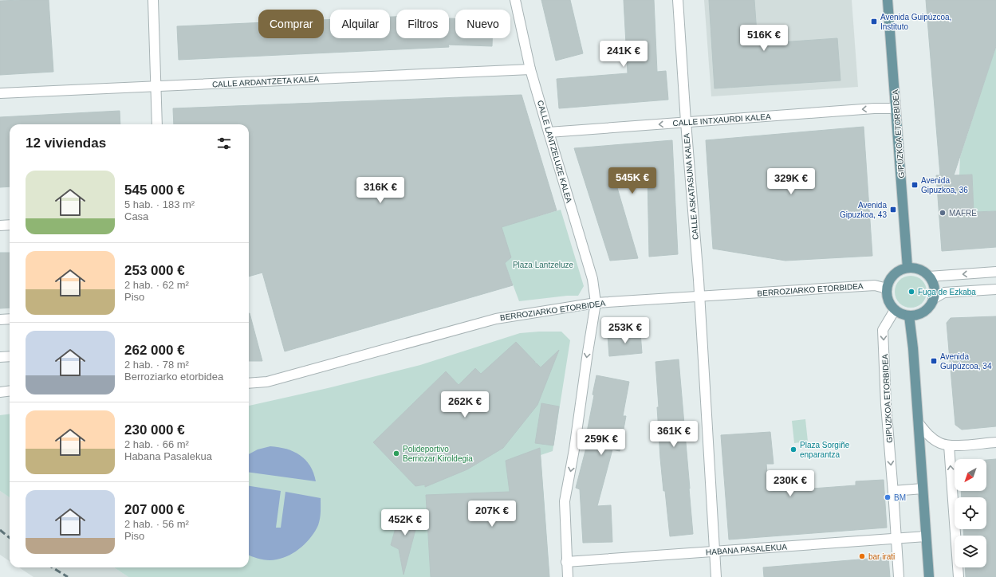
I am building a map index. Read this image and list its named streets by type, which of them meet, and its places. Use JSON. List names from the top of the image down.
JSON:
{
  "streets": {
    "main road": ["GIPUZKOA ETORBIDEA"],
    "street": [
      "CALLE ARDANTZETA KALEA",
      "CALLE INTXAURDI KALEA",
      "CALLE LANTZELUZE KALEA",
      "CALLE ASKATASUNA KALEA",
      "BERROZIARKO ETORBIDEA",
      "HABANA PASALEKUA"
    ]
  },
  "crossings": [
    ["CALLE ARDANTZETA KALEA", "CALLE LANTZELUZE KALEA"],
    ["CALLE INTXAURDI KALEA", "GIPUZKOA ETORBIDEA"],
    ["CALLE INTXAURDI KALEA", "CALLE LANTZELUZE KALEA"],
    ["CALLE INTXAURDI KALEA", "CALLE ASKATASUNA KALEA"],
    ["GIPUZKOA ETORBIDEA", "BERROZIARKO ETORBIDEA"],
    ["GIPUZKOA ETORBIDEA", "HABANA PASALEKUA"],
    ["CALLE LANTZELUZE KALEA", "BERROZIARKO ETORBIDEA"],
    ["CALLE LANTZELUZE KALEA", "HABANA PASALEKUA"],
    ["CALLE ASKATASUNA KALEA", "BERROZIARKO ETORBIDEA"],
    ["CALLE ASKATASUNA KALEA", "HABANA PASALEKUA"]
  ],
  "one_way": ["CALLE INTXAURDI KALEA", "CALLE LANTZELUZE KALEA"],
  "parks": ["Plaza Lantzeluze"],
  "places": {
    "transit": [
      "Avenida Guipúzcoa, Instituto",
      "Avenida Gipuzkoa, 36",
      "Avenida Gipuzkoa, 43",
      "Avenida Guipúzcoa, 34"
    ],
    "other": [
      "MAFRE",
      "Fuga de Ezkaba",
      "Plaza Sorgiñe enparantza",
      "Polideportivo Berriozar Kiroldegia",
      "BM",
      "bar irati"
    ]
  },
  "north": "bottom left",
  "page": {
    "chip": [
      "Comprar",
      "Alquilar",
      "Filtros",
      "Nuevo"
    ],
    "price": [
      "516K €",
      "241K €",
      "545K €",
      "329K €",
      "316K €",
      "253K €",
      "262K €",
      "361K €",
      "259K €",
      "230K €",
      "207K €",
      "452K €"
    ],
    "heading": "12 viviendas",
    "list": [
      {
        "name": "545 000 €",
        "note": "5 hab. · 183 m² · Casa"
      },
      {
        "name": "253 000 €",
        "note": "2 hab. · 62 m² · Piso"
      },
      {
        "name": "262 000 €",
        "note": "2 hab. · 78 m² · Berroziarko etorbidea"
      },
      {
        "name": "230 000 €",
        "note": "2 hab. · 66 m² · Habana Pasalekua"
      },
      {
        "name": "207 000 €",
        "note": "2 hab. · 56 m² · Piso"
      }
    ]
  }
}
